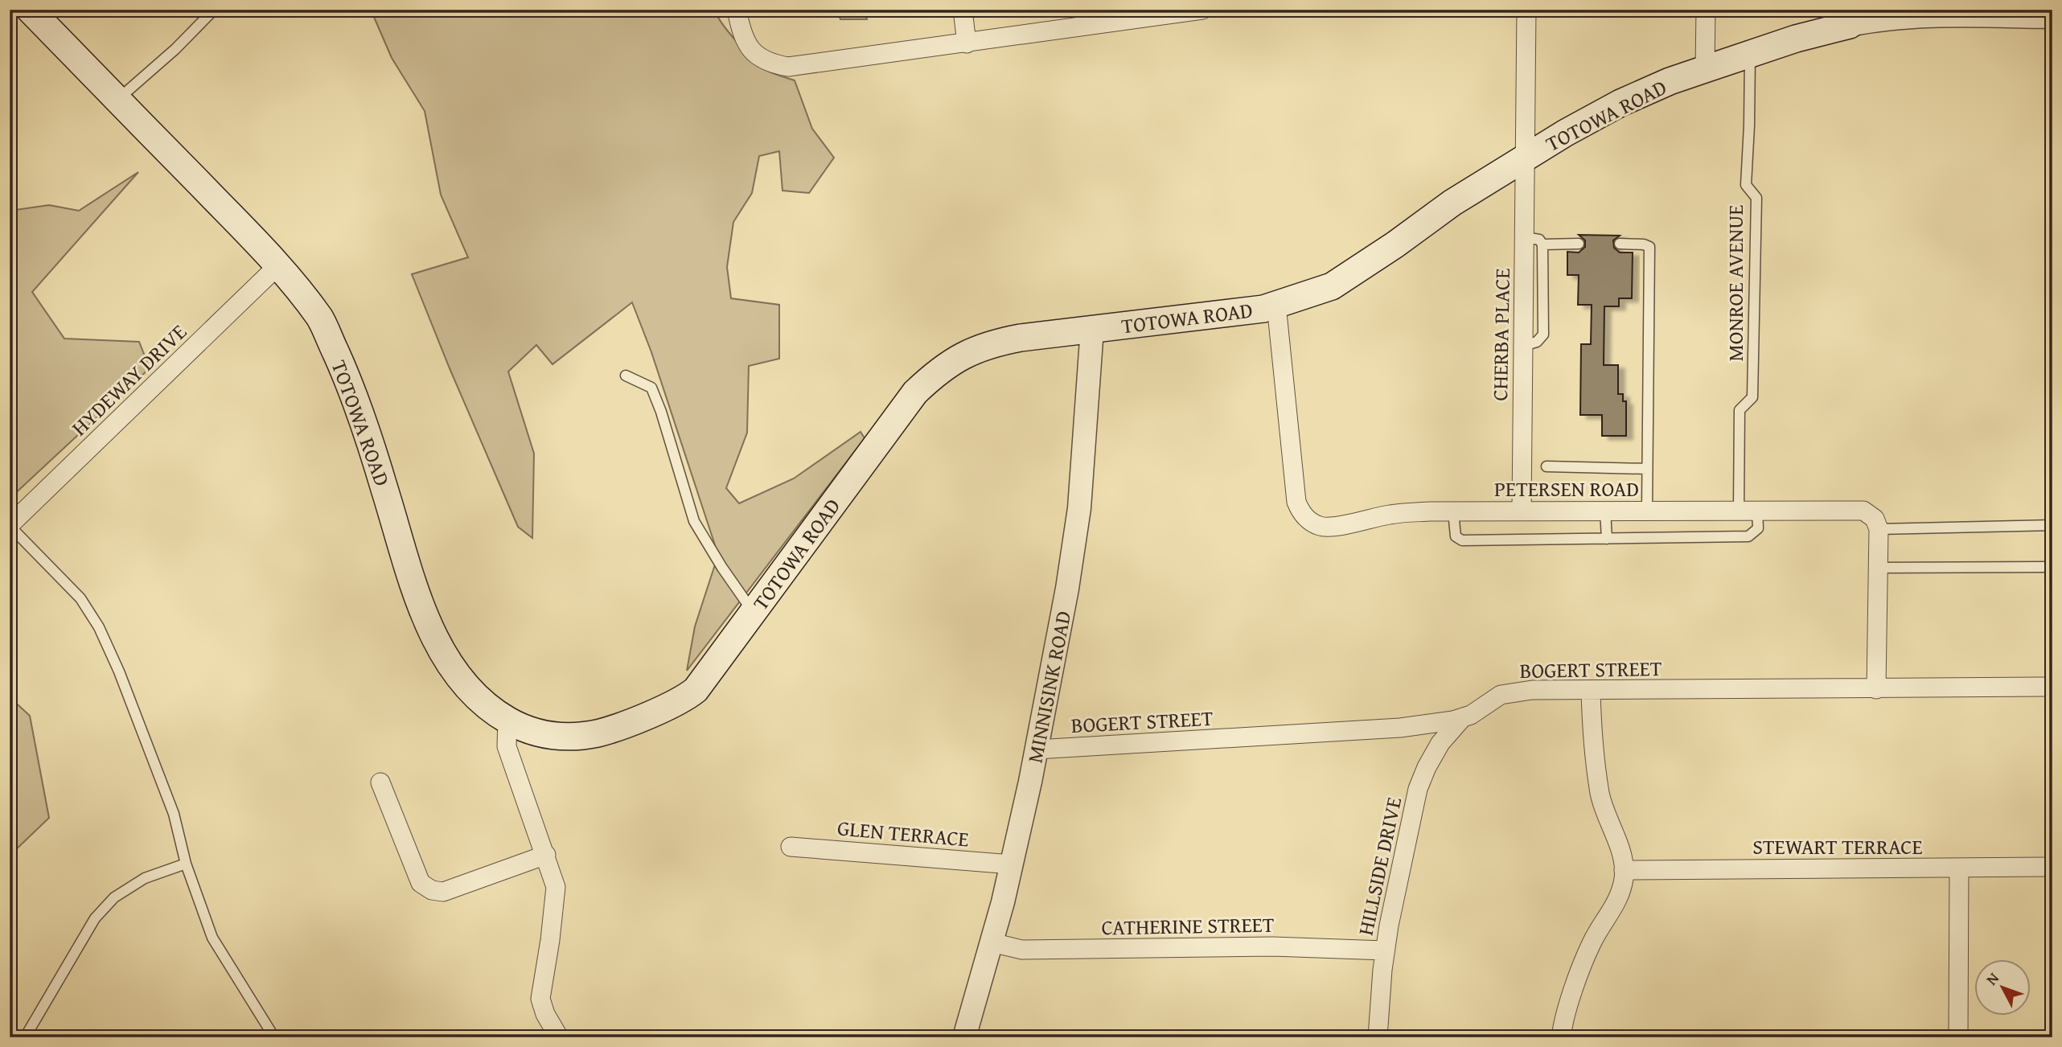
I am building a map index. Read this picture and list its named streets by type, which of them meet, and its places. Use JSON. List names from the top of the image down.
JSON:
{
  "streets": {
    "main road": ["TOTOWA ROAD"],
    "street": [
      "CHERBA PLACE",
      "HYDEWAY DRIVE",
      "PETERSEN ROAD",
      "BOGERT STREET",
      "MINNISINK ROAD",
      "GLEN TERRACE",
      "STEWART TERRACE",
      "HILLSIDE DRIVE",
      "CATHERINE STREET"
    ],
    "lane": ["MONROE AVENUE"]
  },
  "crossings": [
    ["TOTOWA ROAD", "MONROE AVENUE"],
    ["TOTOWA ROAD", "CHERBA PLACE"],
    ["TOTOWA ROAD", "HYDEWAY DRIVE"],
    ["TOTOWA ROAD", "PETERSEN ROAD"],
    ["TOTOWA ROAD", "MINNISINK ROAD"],
    ["MONROE AVENUE", "PETERSEN ROAD"],
    ["CHERBA PLACE", "PETERSEN ROAD"],
    ["BOGERT STREET", "MINNISINK ROAD"],
    ["BOGERT STREET", "HILLSIDE DRIVE"],
    ["MINNISINK ROAD", "GLEN TERRACE"],
    ["MINNISINK ROAD", "CATHERINE STREET"],
    ["HILLSIDE DRIVE", "CATHERINE STREET"]
  ],
  "north": "top left"
}
